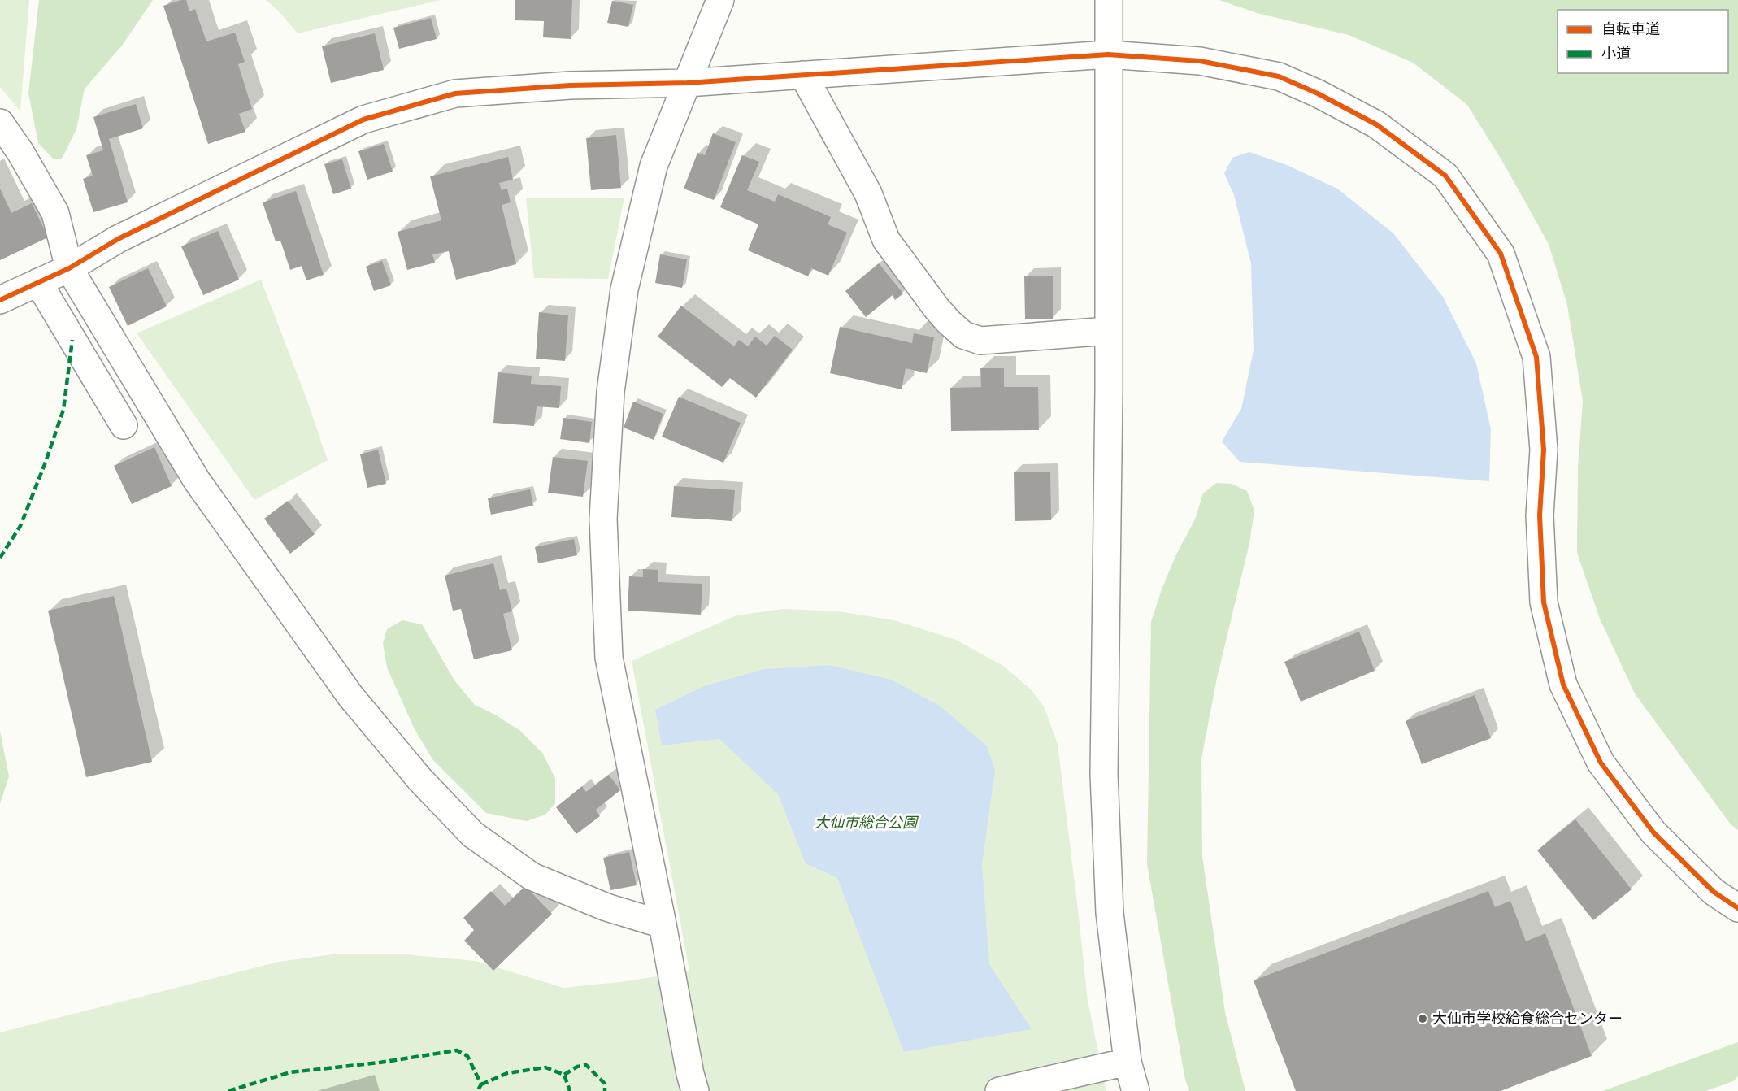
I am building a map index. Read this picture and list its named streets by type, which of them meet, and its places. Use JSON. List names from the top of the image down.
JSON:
{
  "parks": ["大仙市総合公園"],
  "places": ["大仙市学校給食総合センター"],
  "legend": ["自転車道", "小道"]
}
